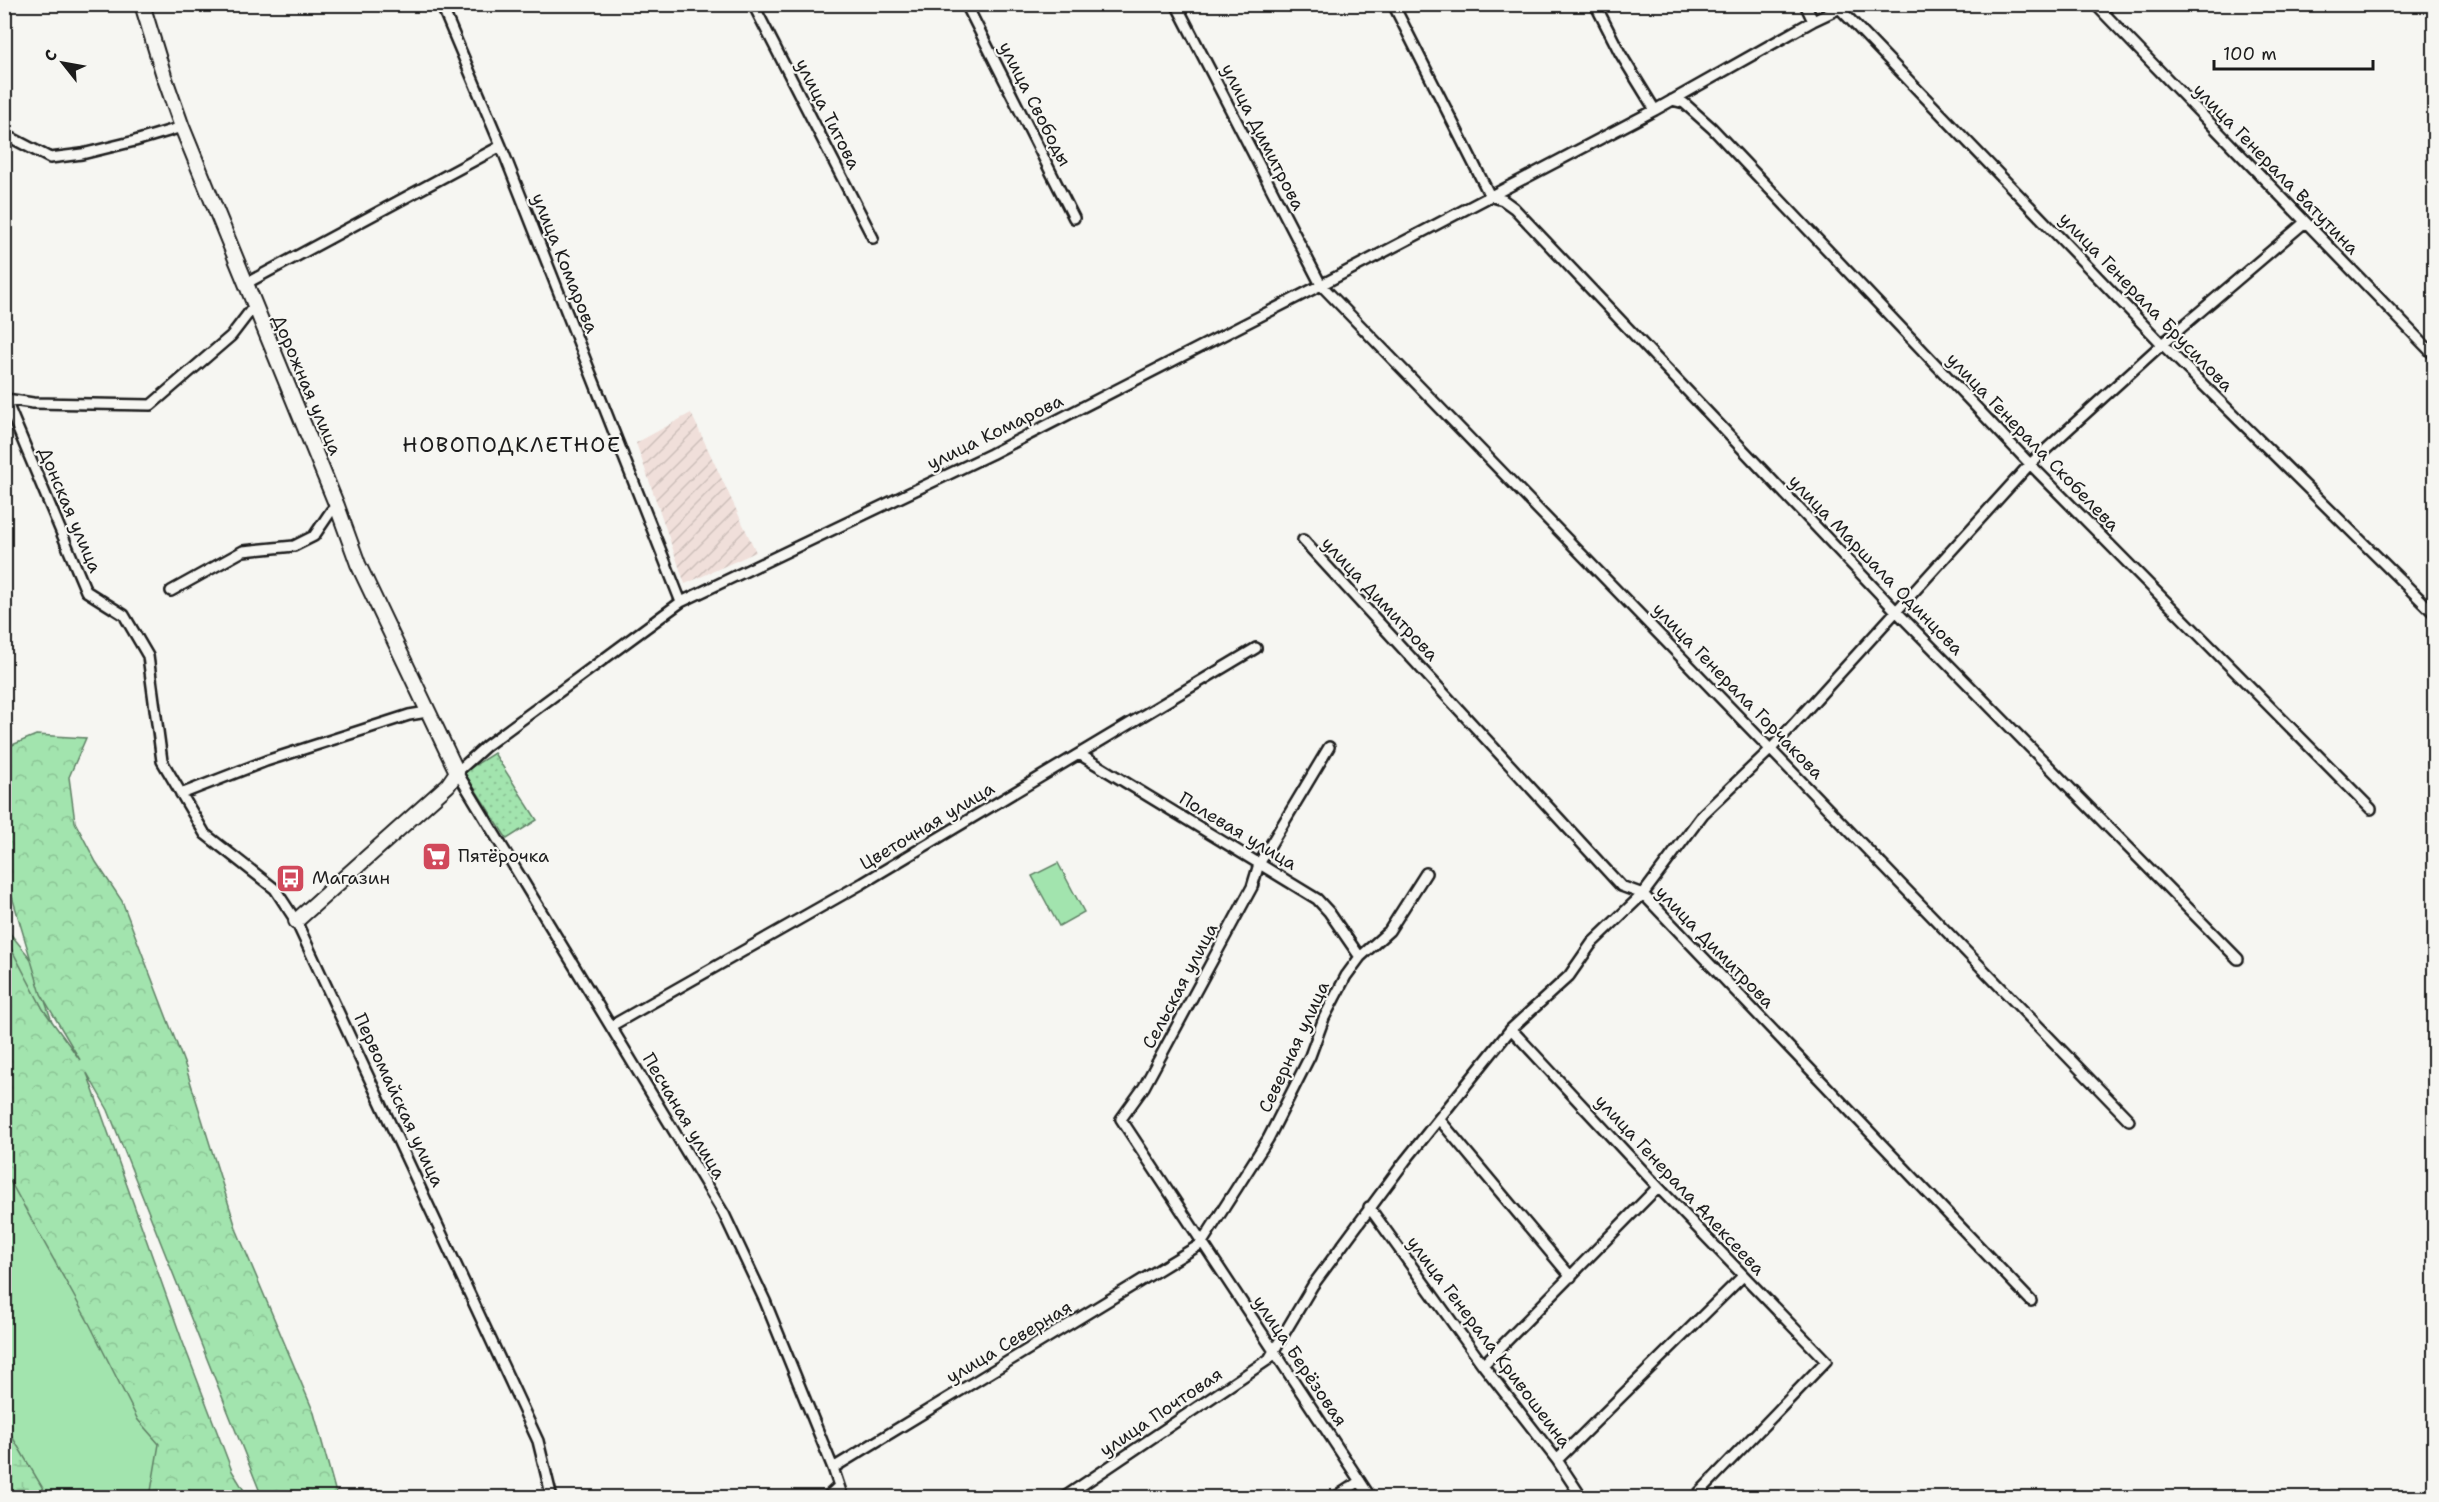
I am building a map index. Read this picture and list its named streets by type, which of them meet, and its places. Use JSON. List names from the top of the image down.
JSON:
{
  "streets": {
    "street": [
      "улица Свободы",
      "улица Титова",
      "улица Димитрова",
      "улица Генерала Ватутина",
      "улица Комарова",
      "улица Генерала Брусилова",
      "Дорожная улица",
      "улица Генерала Скобелева",
      "Донская улица",
      "улица Маршала Одинцова",
      "улица Генерала Горчакова",
      "Цветочная улица",
      "Полевая улица",
      "Сельская улица",
      "Северная улица",
      "Первомайская улица",
      "Песчаная улица",
      "улица Генерала Алексеева",
      "улица Северная",
      "улица Генерала Кривошеина",
      "улица Берёзовая",
      "улица Почтовая"
    ]
  },
  "crossings": [
    ["улица Димитрова", "улица Комарова"],
    ["улица Димитрова", "улица Генерала Горчакова"],
    ["улица Димитрова", "улица Почтовая"],
    ["улица Генерала Ватутина", "улица Почтовая"],
    ["улица Комарова", "улица Генерала Брусилова"],
    ["улица Комарова", "Дорожная улица"],
    ["улица Комарова", "улица Генерала Скобелева"],
    ["улица Комарова", "улица Маршала Одинцова"],
    ["улица Комарова", "улица Генерала Горчакова"],
    ["улица Комарова", "Песчаная улица"],
    ["улица Генерала Брусилова", "улица Почтовая"],
    ["Дорожная улица", "Песчаная улица"],
    ["улица Генерала Скобелева", "улица Почтовая"],
    ["Донская улица", "Первомайская улица"],
    ["улица Маршала Одинцова", "улица Почтовая"],
    ["улица Генерала Горчакова", "улица Почтовая"],
    ["Цветочная улица", "Полевая улица"],
    ["Цветочная улица", "Песчаная улица"],
    ["Полевая улица", "Сельская улица"],
    ["Полевая улица", "Северная улица"],
    ["Сельская улица", "улица Берёзовая"],
    ["Северная улица", "улица Северная"],
    ["Северная улица", "улица Берёзовая"],
    ["Песчаная улица", "улица Северная"],
    ["улица Генерала Алексеева", "улица Почтовая"],
    ["улица Северная", "улица Берёзовая"],
    ["улица Генерала Кривошеина", "улица Почтовая"],
    ["улица Берёзовая", "улица Почтовая"]
  ],
  "districts": ["НОВОПОДКЛЕТНОЕ"],
  "places": {
    "supermarket": ["Пятёрочка"],
    "bus stop": ["Магазин"]
  },
  "scale_bar": "100 m",
  "north": "top left"
}
